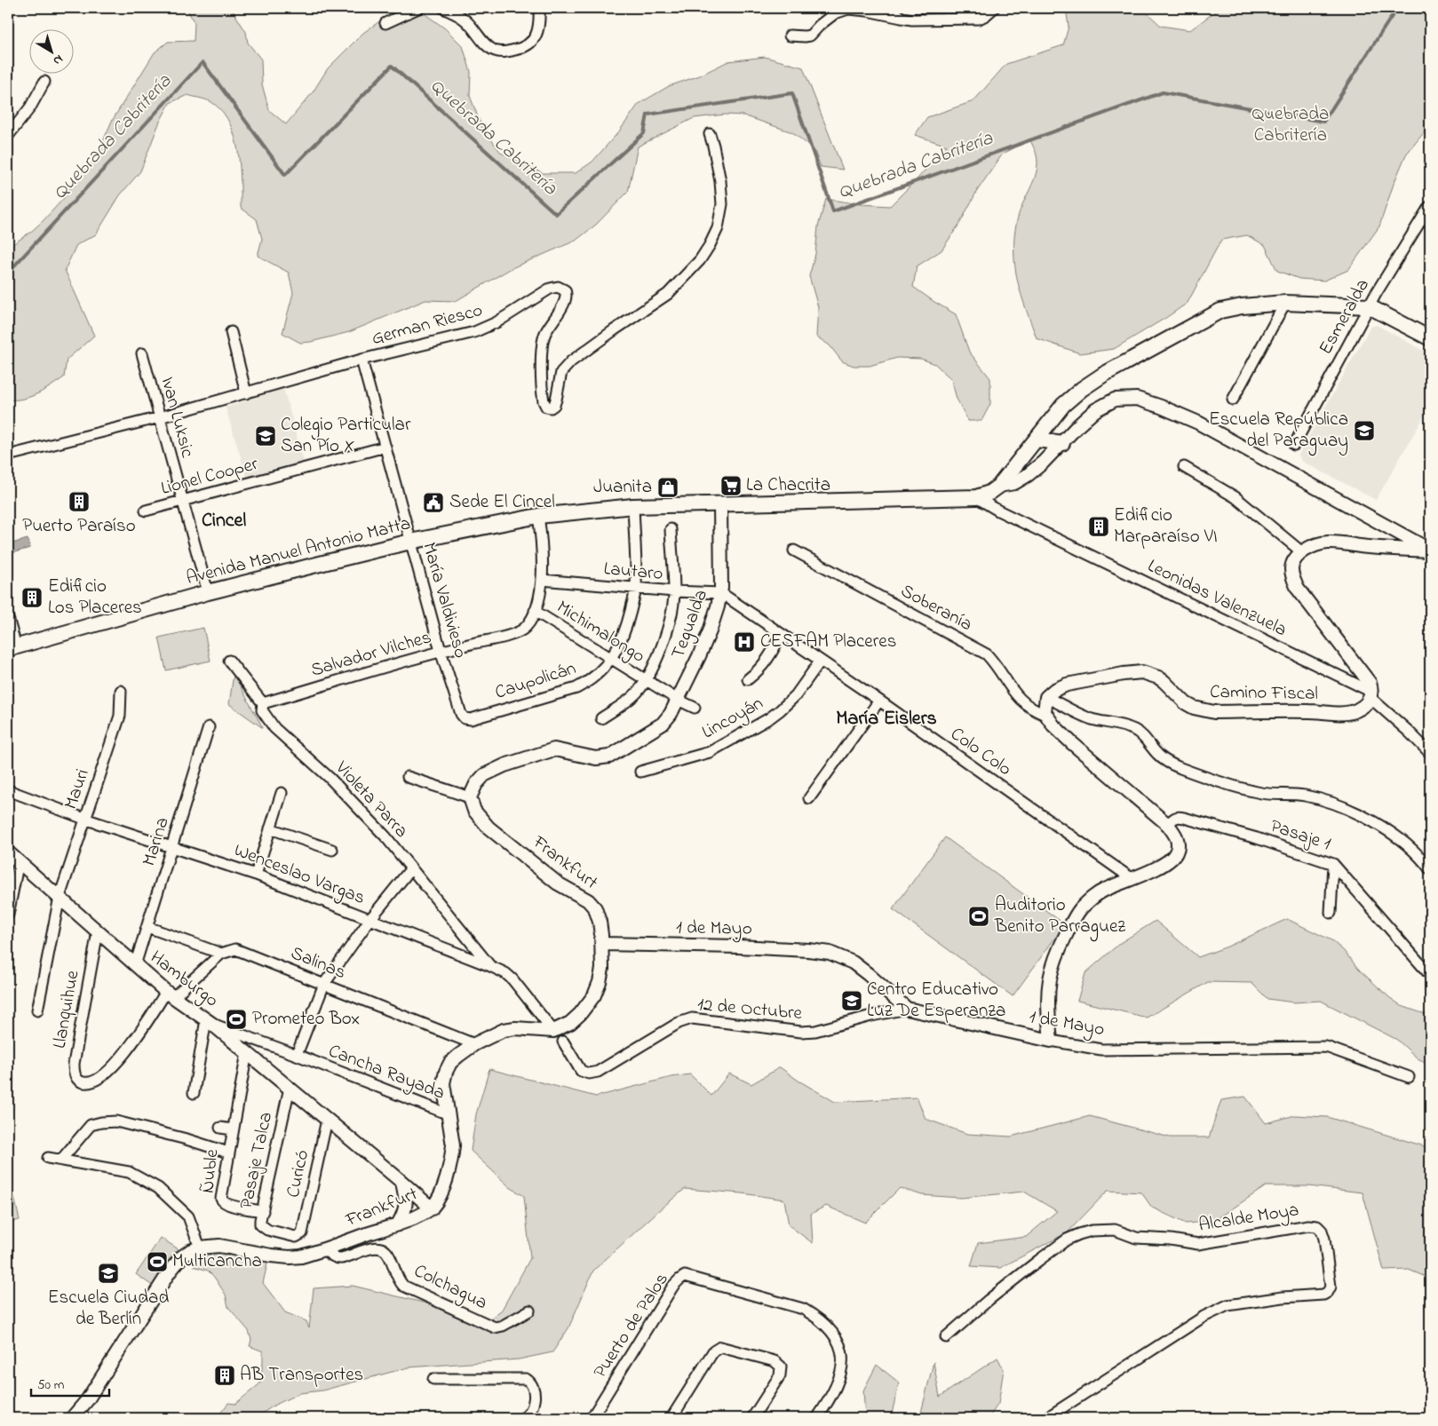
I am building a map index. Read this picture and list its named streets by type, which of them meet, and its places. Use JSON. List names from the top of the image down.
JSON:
{
  "streets": {
    "main road": ["Avenida Manuel Antonio Matta"],
    "street": [
      "Esmeralda",
      "German Riesco",
      "Ivan Luksic",
      "Lionel Cooper",
      "Lautaro",
      "Leonidas Valenzuela",
      "María Valdivieso",
      "Soberanía",
      "Tegualda",
      "Michimalongo",
      "Salvador Vilches",
      "Caupolicán",
      "Camino Fiscal",
      "Lincoyán",
      "Colo Colo",
      "Mauri",
      "Violeta Parra",
      "Pasaje 1",
      "Marina",
      "Frankfurt",
      "Wenceslao Vargas",
      "1 de Mayo",
      "Salinas",
      "Hamburgo",
      "Llanquihue",
      "12 de Octubre",
      "Cancha Rayada",
      "Pasaje Talca",
      "Ñuble",
      "Curicó",
      "Alcalde Moya",
      "Colchagua",
      "Puerto de Palos"
    ]
  },
  "crossings": [
    ["Esmeralda", "Avenida Manuel Antonio Matta"],
    ["German Riesco", "Ivan Luksic"],
    ["German Riesco", "María Valdivieso"],
    ["Ivan Luksic", "Lionel Cooper"],
    ["Ivan Luksic", "Avenida Manuel Antonio Matta"],
    ["Lionel Cooper", "María Valdivieso"],
    ["Avenida Manuel Antonio Matta", "Leonidas Valenzuela"],
    ["Avenida Manuel Antonio Matta", "María Valdivieso"],
    ["Avenida Manuel Antonio Matta", "Tegualda"],
    ["Avenida Manuel Antonio Matta", "Caupolicán"],
    ["Lautaro", "Tegualda"],
    ["Lautaro", "Caupolicán"],
    ["Lautaro", "Colo Colo"],
    ["Leonidas Valenzuela", "Camino Fiscal"],
    ["María Valdivieso", "Salvador Vilches"],
    ["María Valdivieso", "Caupolicán"],
    ["Tegualda", "Michimalongo"],
    ["Tegualda", "Colo Colo"],
    ["Michimalongo", "Salvador Vilches"],
    ["Michimalongo", "Caupolicán"],
    ["Salvador Vilches", "Violeta Parra"],
    ["Lincoyán", "Colo Colo"],
    ["Mauri", "Wenceslao Vargas"],
    ["Mauri", "Hamburgo"],
    ["Violeta Parra", "Wenceslao Vargas"],
    ["Marina", "Wenceslao Vargas"],
    ["Marina", "Salinas"],
    ["Marina", "Hamburgo"],
    ["Frankfurt", "Wenceslao Vargas"],
    ["Frankfurt", "1 de Mayo"],
    ["Frankfurt", "Salinas"],
    ["Frankfurt", "Hamburgo"],
    ["Frankfurt", "Cancha Rayada"],
    ["Frankfurt", "Colchagua"],
    ["1 de Mayo", "12 de Octubre"],
    ["Hamburgo", "Llanquihue"],
    ["Hamburgo", "Cancha Rayada"],
    ["Hamburgo", "Pasaje Talca"],
    ["Hamburgo", "Ñuble"],
    ["Hamburgo", "Curicó"],
    ["Pasaje Talca", "Ñuble"],
    ["Pasaje Talca", "Curicó"]
  ],
  "districts": ["Cincel", "María Eislers"],
  "water": ["Quebrada Cabritería"],
  "parks": ["Quebrada Cabritería"],
  "places": {
    "school or university": [
      "Escuela República del Paraguay",
      "Colegio Particular San Pío X",
      "Centro Educativo Luz De Esperanza",
      "Escuela Ciudad de Berlín"
    ],
    "supermarket": ["La Chacrita"],
    "shop": ["Juanita"],
    "building": [
      "Puerto Paraíso",
      "Edificio Marparaíso VI",
      "Edificio Los Placeres",
      "AB Transportes"
    ],
    "public building": ["Sede El Cincel"],
    "hospital": ["CESFAM Placeres"],
    "sports": ["Auditorio Benito Parraguez", "Prometeo Box", "Multicancha"]
  },
  "scale_bar": "50 m",
  "north": "bottom right"
}
